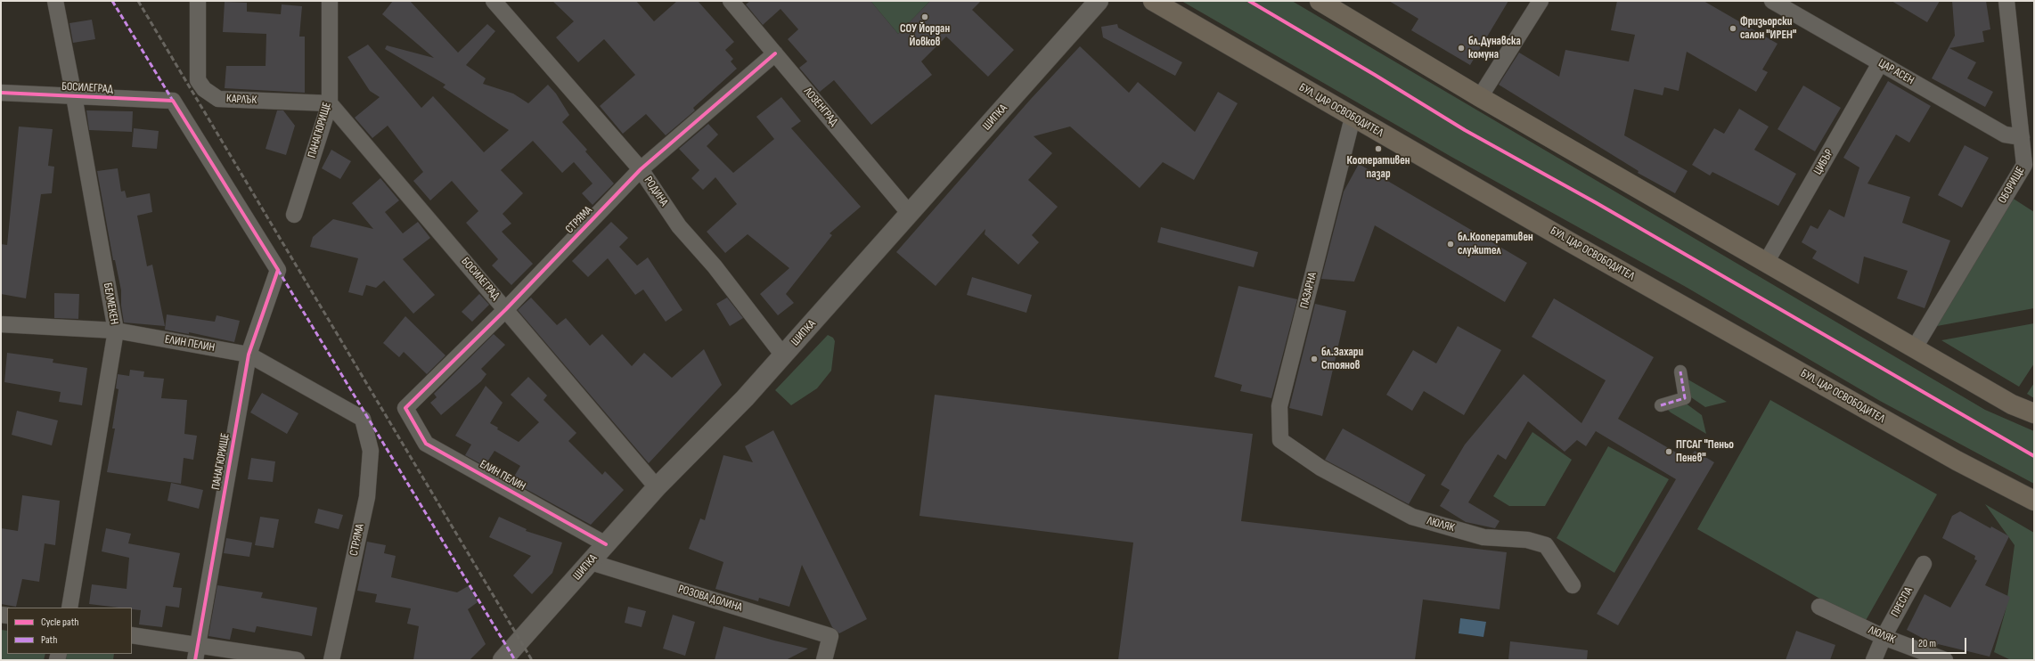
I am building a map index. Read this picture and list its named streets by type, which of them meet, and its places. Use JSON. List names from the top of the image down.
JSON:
{
  "streets": {
    "main road": ["БУЛ. ЦАР ОСВОБОДИТЕЛ", "ШИПКА"],
    "street": [
      "ЦАР АСЕН",
      "БОСИЛЕГРАД",
      "КАРЛЪК",
      "ЛОЗЕНГРАД",
      "ПАНАГЮРИЩЕ",
      "ЦИБЪР",
      "ОБОРИЩЕ",
      "РОДИНА",
      "СТРЯМА",
      "ПАЗАРНА",
      "БЕЛМЕКЕН",
      "ЕЛИН ПЕЛИН",
      "ЛЮЛЯК",
      "РОЗОВА ДОЛИНА",
      "ПРЕСПА"
    ]
  },
  "crossings": [
    ["ЦАР АСЕН", "ЦИБЪР"],
    ["ЦАР АСЕН", "ОБОРИЩЕ"],
    ["БОСИЛЕГРАД", "КАРЛЪК"],
    ["БОСИЛЕГРАД", "ШИПКА"],
    ["БОСИЛЕГРАД", "ПАНАГЮРИЩЕ"],
    ["БОСИЛЕГРАД", "СТРЯМА"],
    ["БОСИЛЕГРАД", "БЕЛМЕКЕН"],
    ["КАРЛЪК", "ПАНАГЮРИЩЕ"],
    ["ЛОЗЕНГРАД", "ШИПКА"],
    ["ЛОЗЕНГРАД", "СТРЯМА"],
    ["БУЛ. ЦАР ОСВОБОДИТЕЛ", "ПАЗАРНА"],
    ["ШИПКА", "РОДИНА"],
    ["ШИПКА", "ЕЛИН ПЕЛИН"],
    ["ШИПКА", "РОЗОВА ДОЛИНА"],
    ["ПАНАГЮРИЩЕ", "ЕЛИН ПЕЛИН"],
    ["РОДИНА", "СТРЯМА"],
    ["СТРЯМА", "ЕЛИН ПЕЛИН"],
    ["ПАЗАРНА", "ЛЮЛЯК"],
    ["БЕЛМЕКЕН", "ЕЛИН ПЕЛИН"],
    ["ЛЮЛЯК", "ПРЕСПА"]
  ],
  "places": [
    "СОУ Йордан Йовков",
    "Фризьорски салон \"ИРЕН\"",
    "бл.Дунавска комуна",
    "Кооперативен пазар",
    "бл.Кооперативен служител",
    "бл.Захари Стоянов",
    "ПГСАГ \"Пеньо Пенев\""
  ],
  "legend": ["Cycle path", "Path"],
  "scale_bar": "20 m"
}
